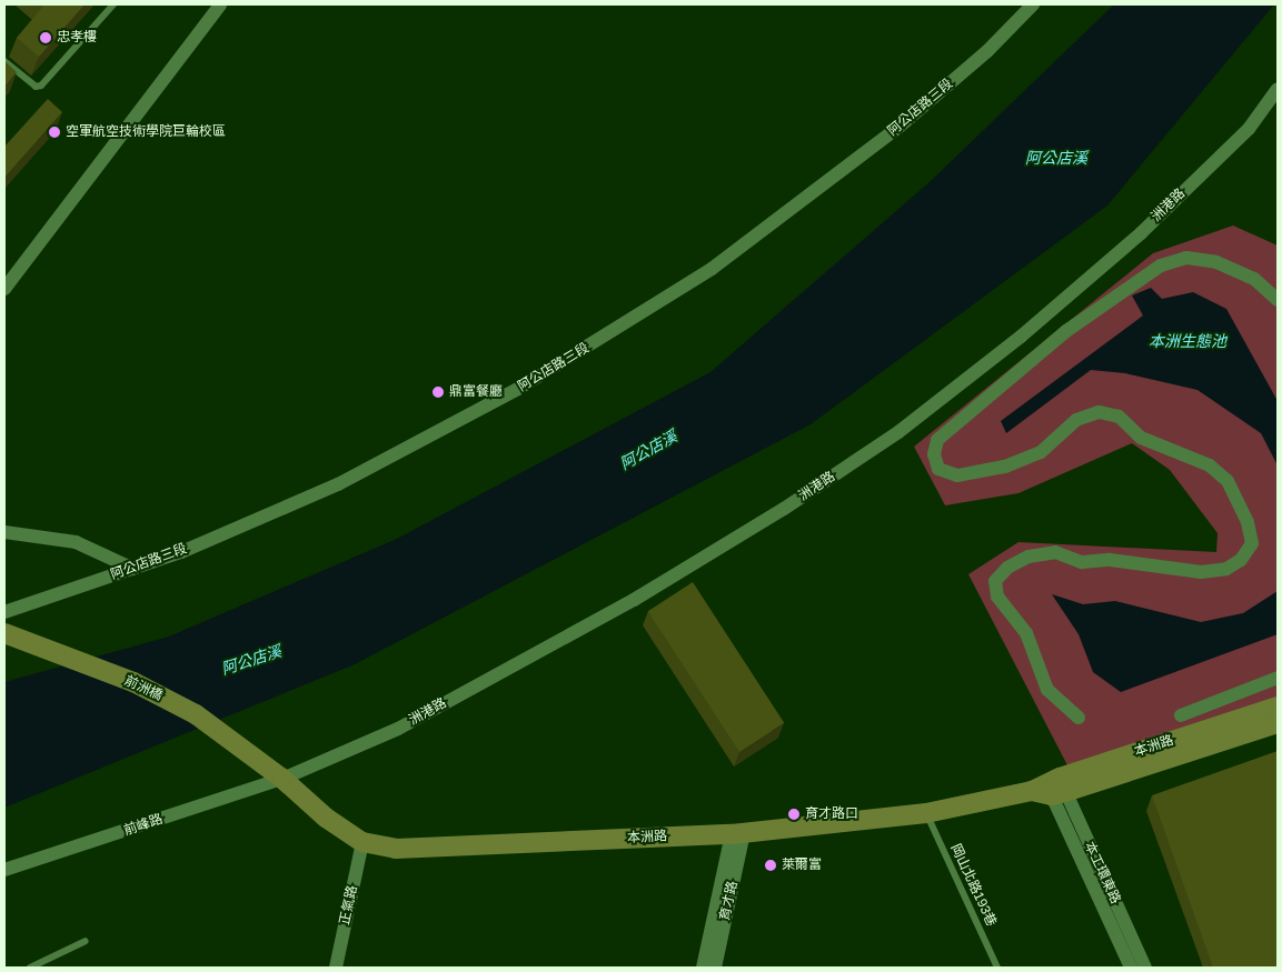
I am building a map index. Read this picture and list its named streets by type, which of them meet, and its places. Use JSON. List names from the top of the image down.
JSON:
{
  "streets": {
    "main road": ["前洲橋", "本洲路"],
    "street": [
      "阿公店路三段",
      "洲港路",
      "前峰路",
      "本工環東路",
      "育才路",
      "正氣路"
    ],
    "lane": ["岡山北路193巷"]
  },
  "crossings": [
    ["洲港路", "前洲橋"],
    ["洲港路", "本洲路"],
    ["洲港路", "前峰路"],
    ["前洲橋", "本洲路"],
    ["前洲橋", "前峰路"],
    ["本洲路", "前峰路"],
    ["本洲路", "本工環東路"],
    ["本洲路", "岡山北路193巷"],
    ["本洲路", "育才路"],
    ["本洲路", "正氣路"]
  ],
  "water": ["阿公店溪", "本洲生態池"],
  "places": [
    "忠孝樓",
    "空軍航空技術學院巨輪校區",
    "鼎富餐廳",
    "育才路口",
    "萊爾富"
  ]
}
